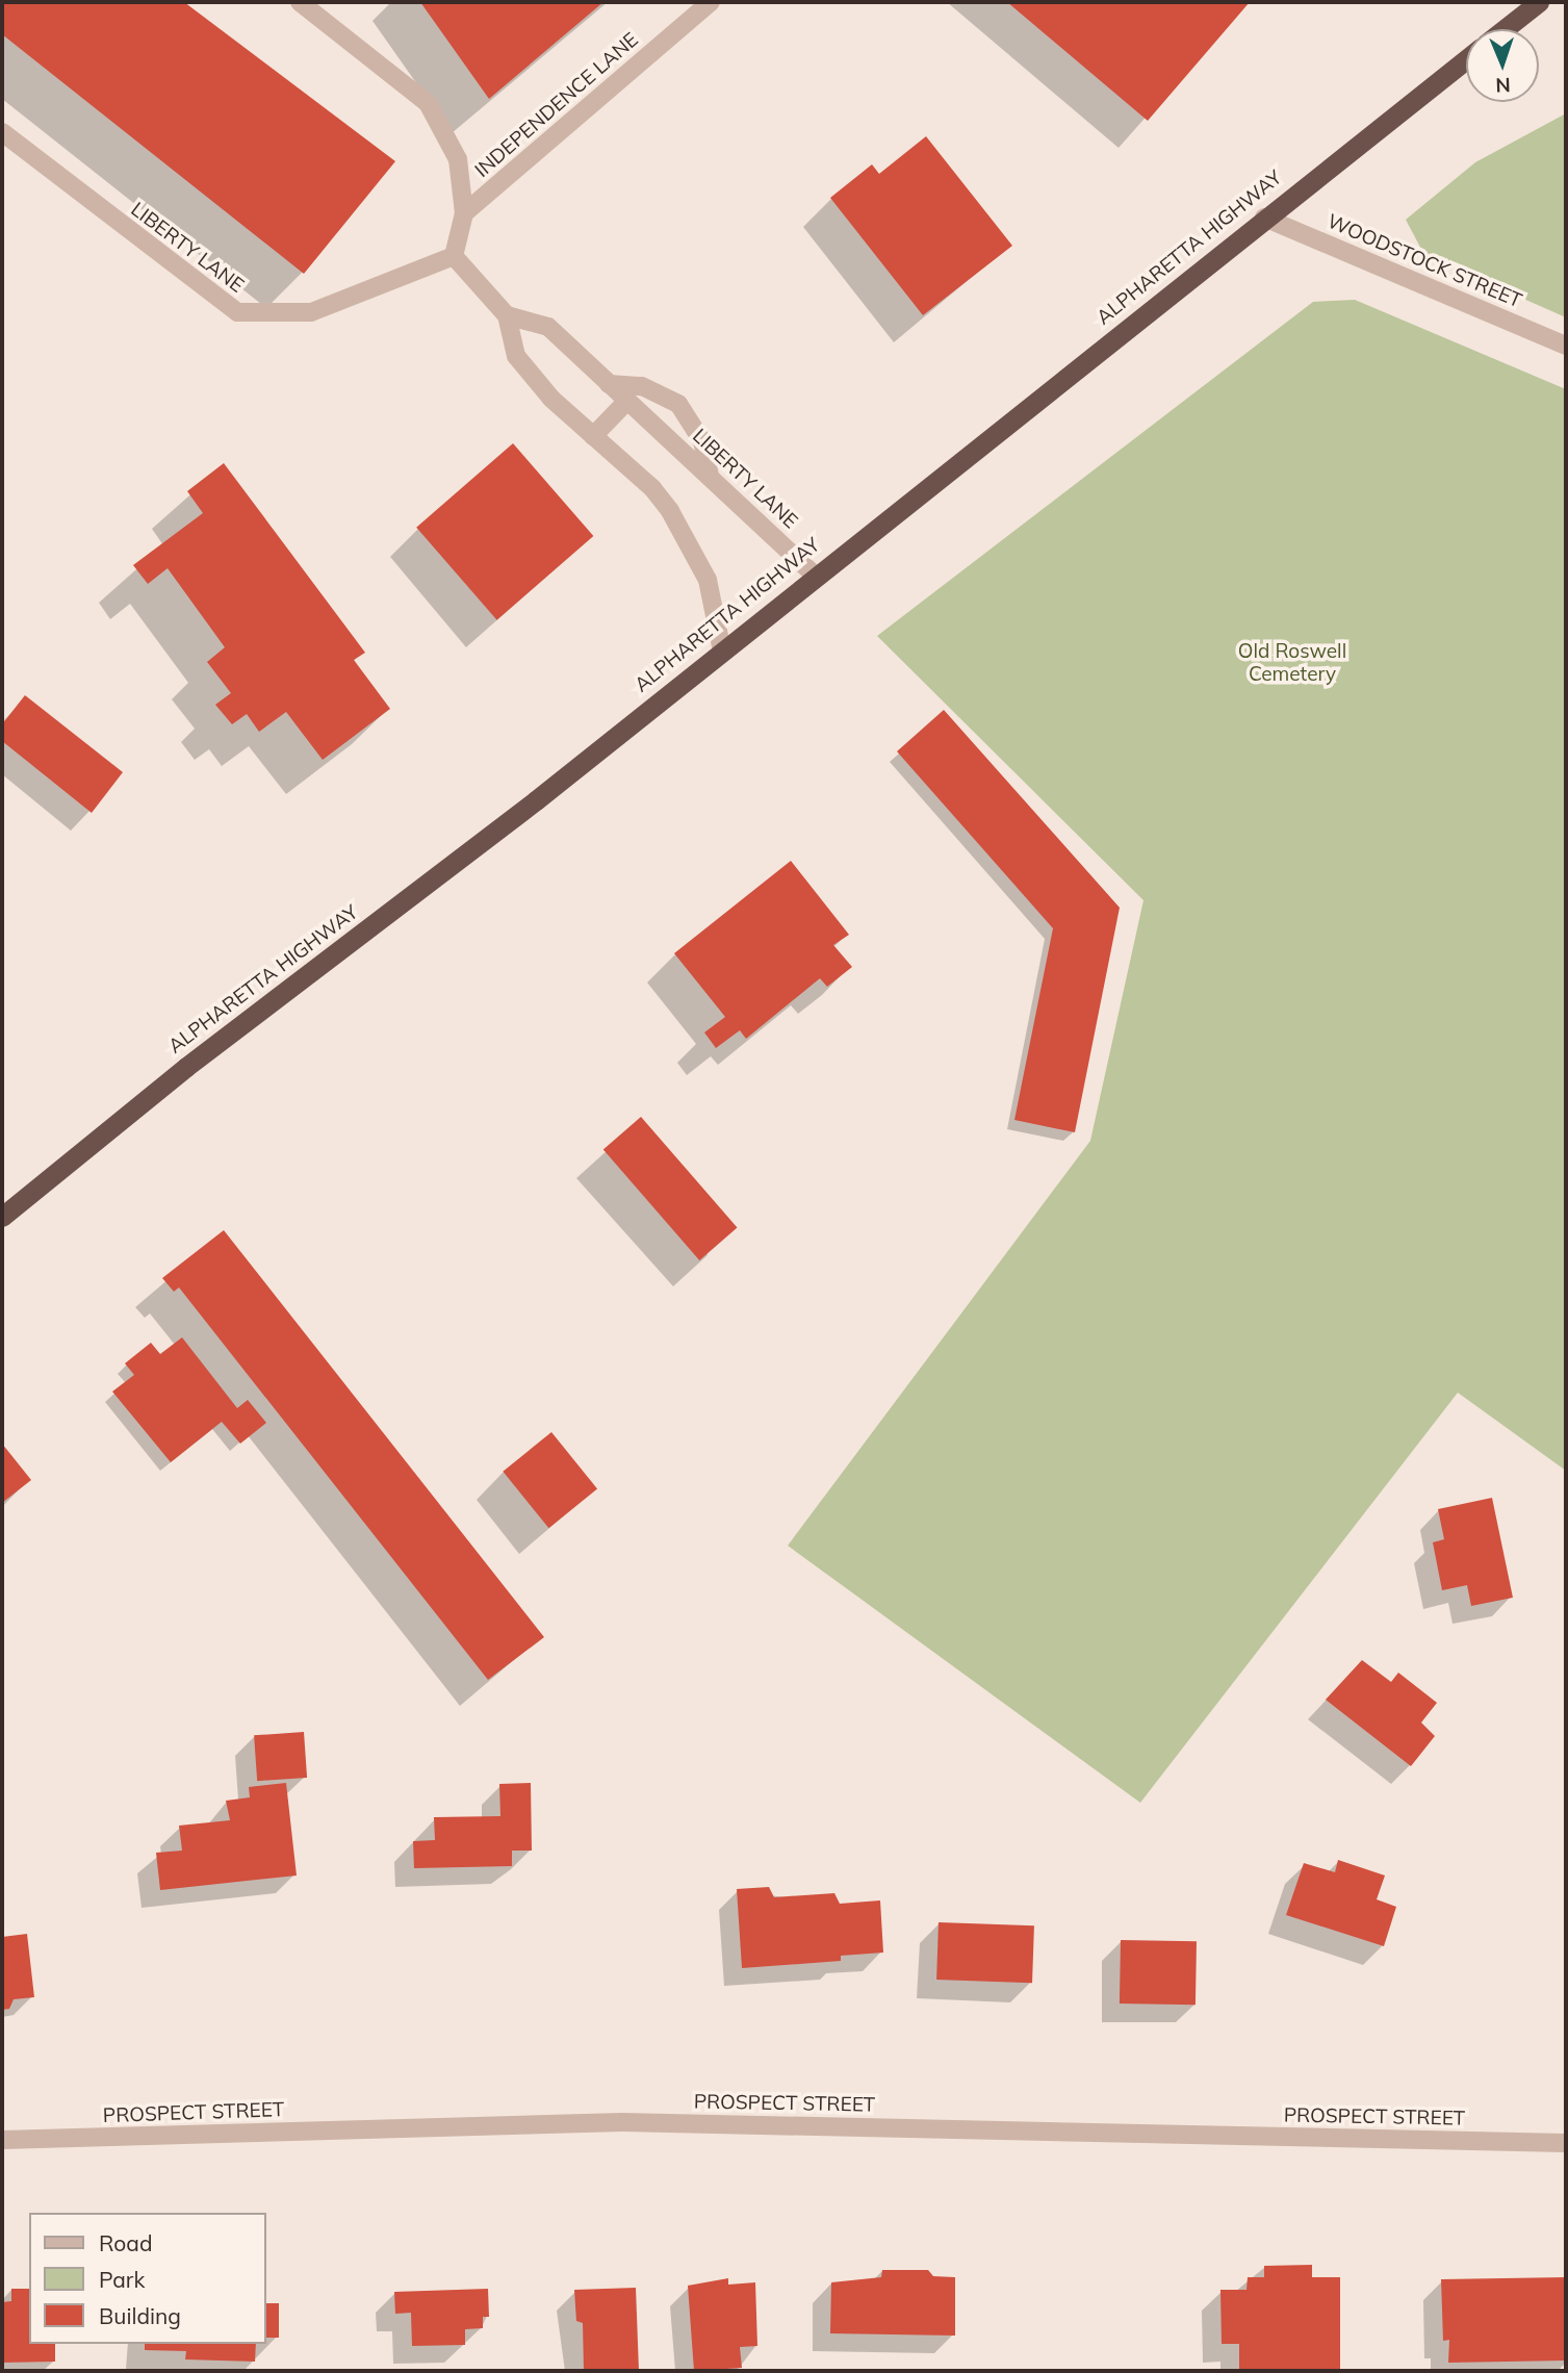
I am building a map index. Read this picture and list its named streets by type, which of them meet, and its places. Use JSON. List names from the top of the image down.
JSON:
{
  "streets": {
    "highway": ["ALPHARETTA HIGHWAY"],
    "street": [
      "INDEPENDENCE LANE",
      "LIBERTY LANE",
      "WOODSTOCK STREET",
      "PROSPECT STREET"
    ]
  },
  "crossings": [
    ["LIBERTY LANE", "ALPHARETTA HIGHWAY"],
    ["ALPHARETTA HIGHWAY", "WOODSTOCK STREET"]
  ],
  "parks": ["Old Roswell Cemetery"],
  "legend": ["Road", "Park", "Building"],
  "north": "bottom"
}
